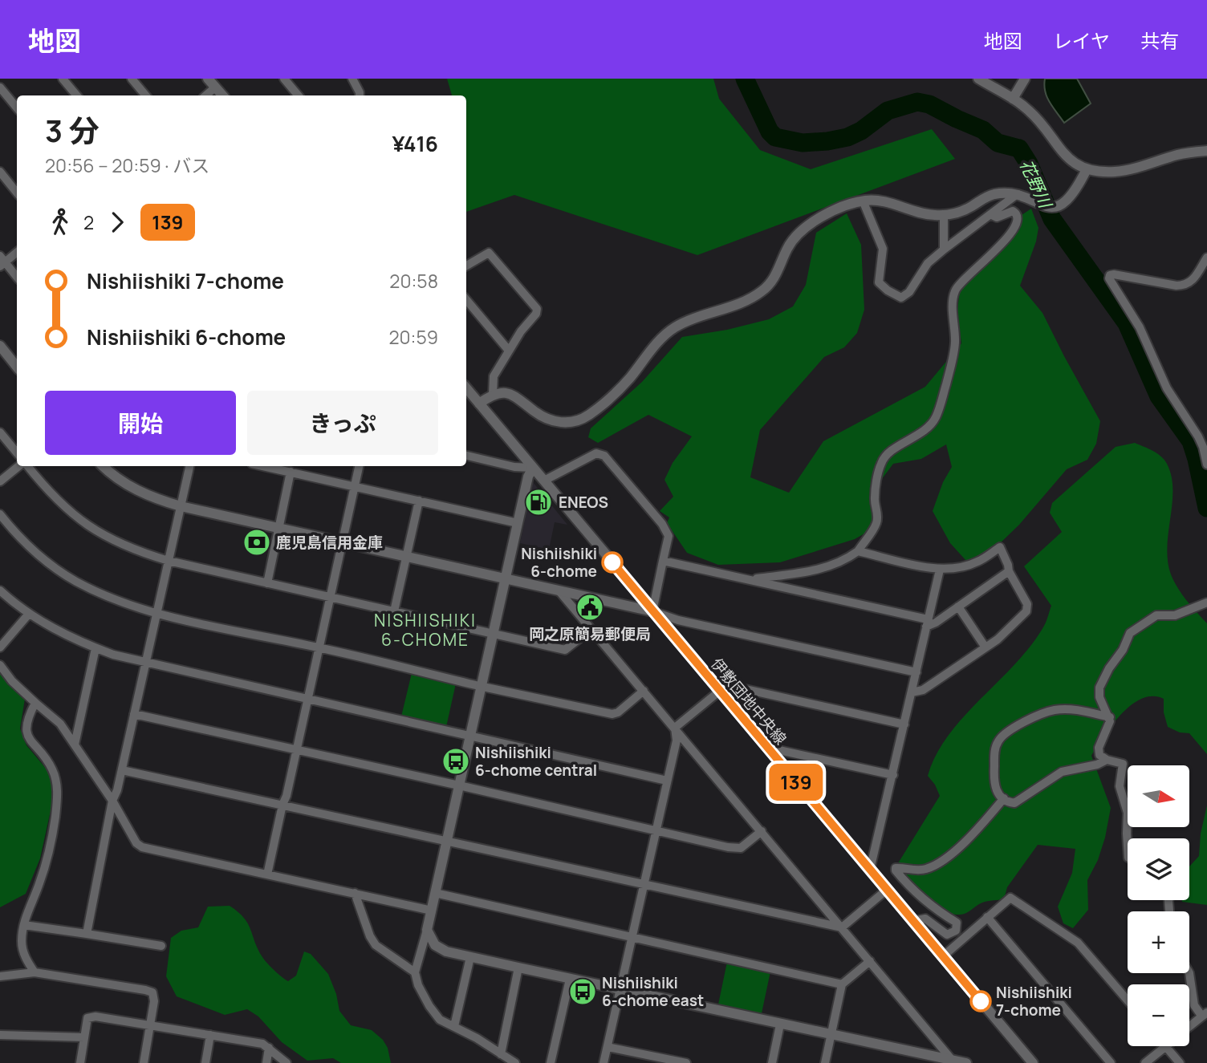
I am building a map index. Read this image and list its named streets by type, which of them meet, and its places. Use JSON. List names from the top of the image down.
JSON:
{
  "streets": {
    "street": ["伊敷団地中央線"]
  },
  "districts": ["NISHIISHIKI 6-CHOME"],
  "water": ["花野川"],
  "places": {
    "fuel station": ["ENEOS"],
    "bank": ["鹿児島信用金庫"],
    "other": ["Nishiishiki 6-chome", "Nishiishiki 7-chome"],
    "public building": ["岡之原簡易郵便局"],
    "bus stop": ["Nishiishiki 6-chome central", "Nishiishiki 6-chome east"]
  },
  "lines": ["bus line 139"],
  "north": "right",
  "page": {
    "header": "地図",
    "nav": ["地図", "レイヤ", "共有"],
    "on_map": "139",
    "heading": ["3 分", "20:56 – 20:59 · バス", "¥416"],
    "legs": ["2", "139"],
    "list": [
      {
        "name": "Nishiishiki 7-chome",
        "value": "20:58"
      },
      {
        "name": "Nishiishiki 6-chome",
        "value": "20:59"
      }
    ],
    "buttons": ["開始", "きっぷ"],
    "map_buttons": ["+", "−"]
  }
}
